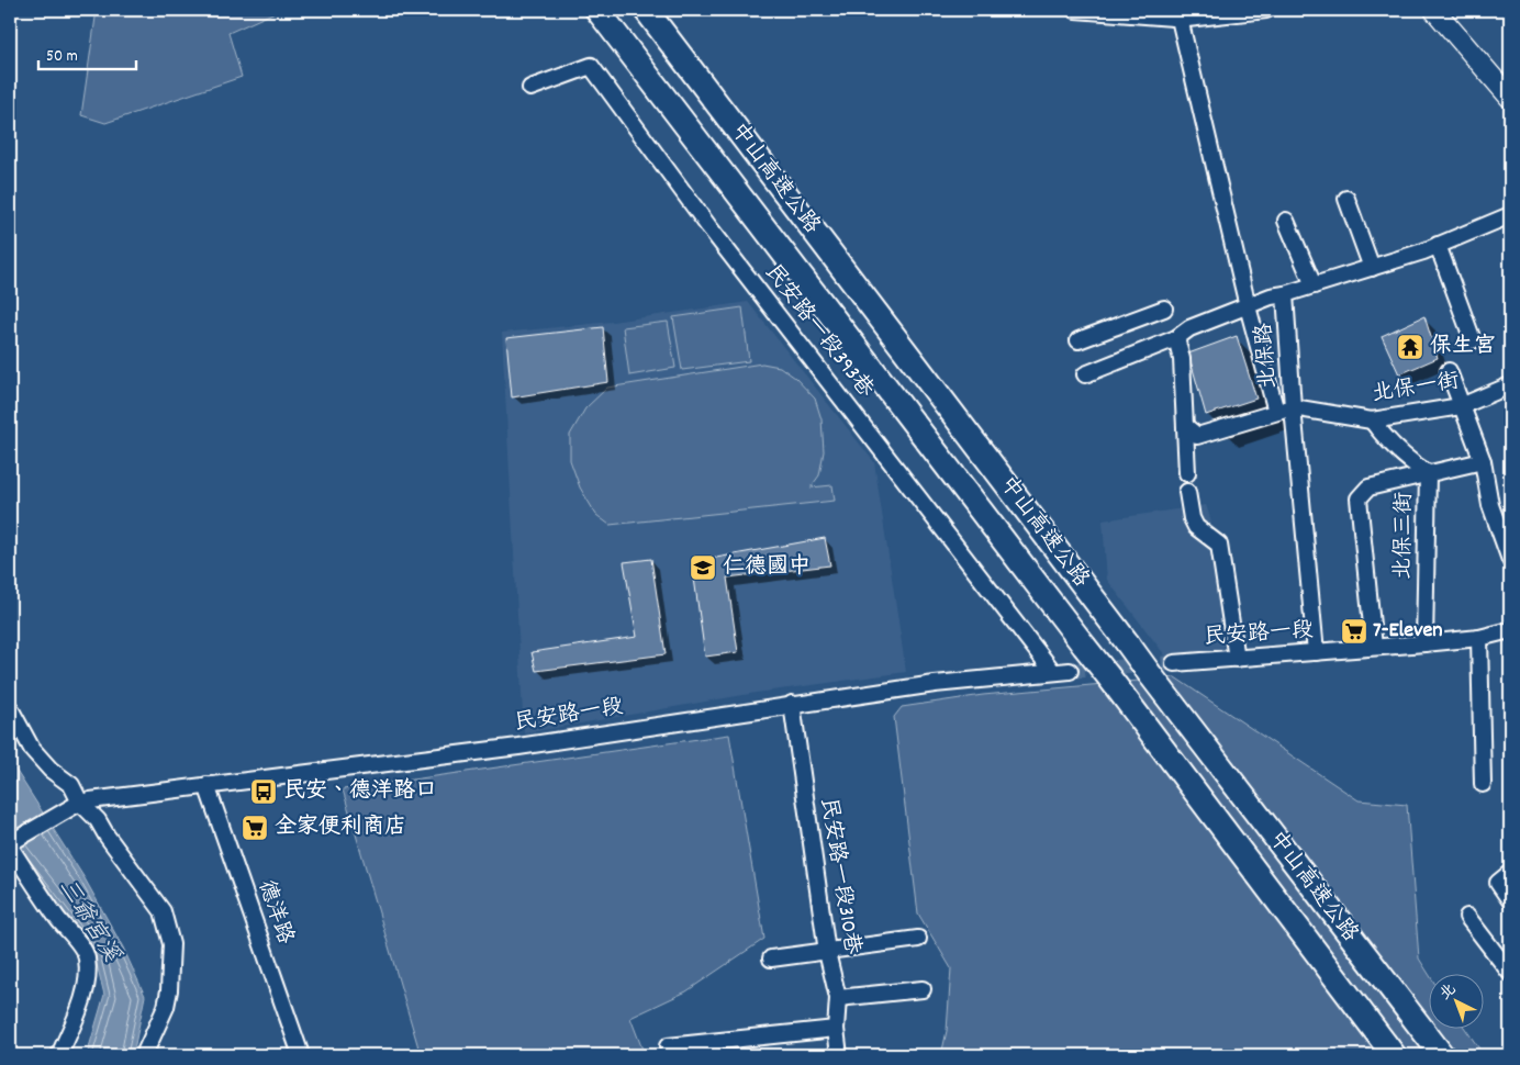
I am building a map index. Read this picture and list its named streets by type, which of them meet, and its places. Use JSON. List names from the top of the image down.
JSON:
{
  "streets": {
    "highway": ["中山高速公路"],
    "street": [
      "民安路一段393巷",
      "北保路",
      "北保一街",
      "北保三街",
      "民安路一段",
      "民安路一段310巷",
      "德洋路"
    ]
  },
  "crossings": [
    ["民安路一段393巷", "民安路一段"],
    ["北保路", "北保一街"],
    ["北保路", "民安路一段"],
    ["北保一街", "北保三街"],
    ["北保三街", "民安路一段"],
    ["民安路一段", "民安路一段310巷"],
    ["民安路一段", "德洋路"]
  ],
  "water": ["三爺宮溪"],
  "places": {
    "temple": ["保生宮"],
    "school or university": ["仁德國中"],
    "supermarket": ["7-Eleven", "全家便利商店"],
    "bus stop": ["民安、德洋路口"]
  },
  "scale_bar": "50 m",
  "north": "top left"
}
